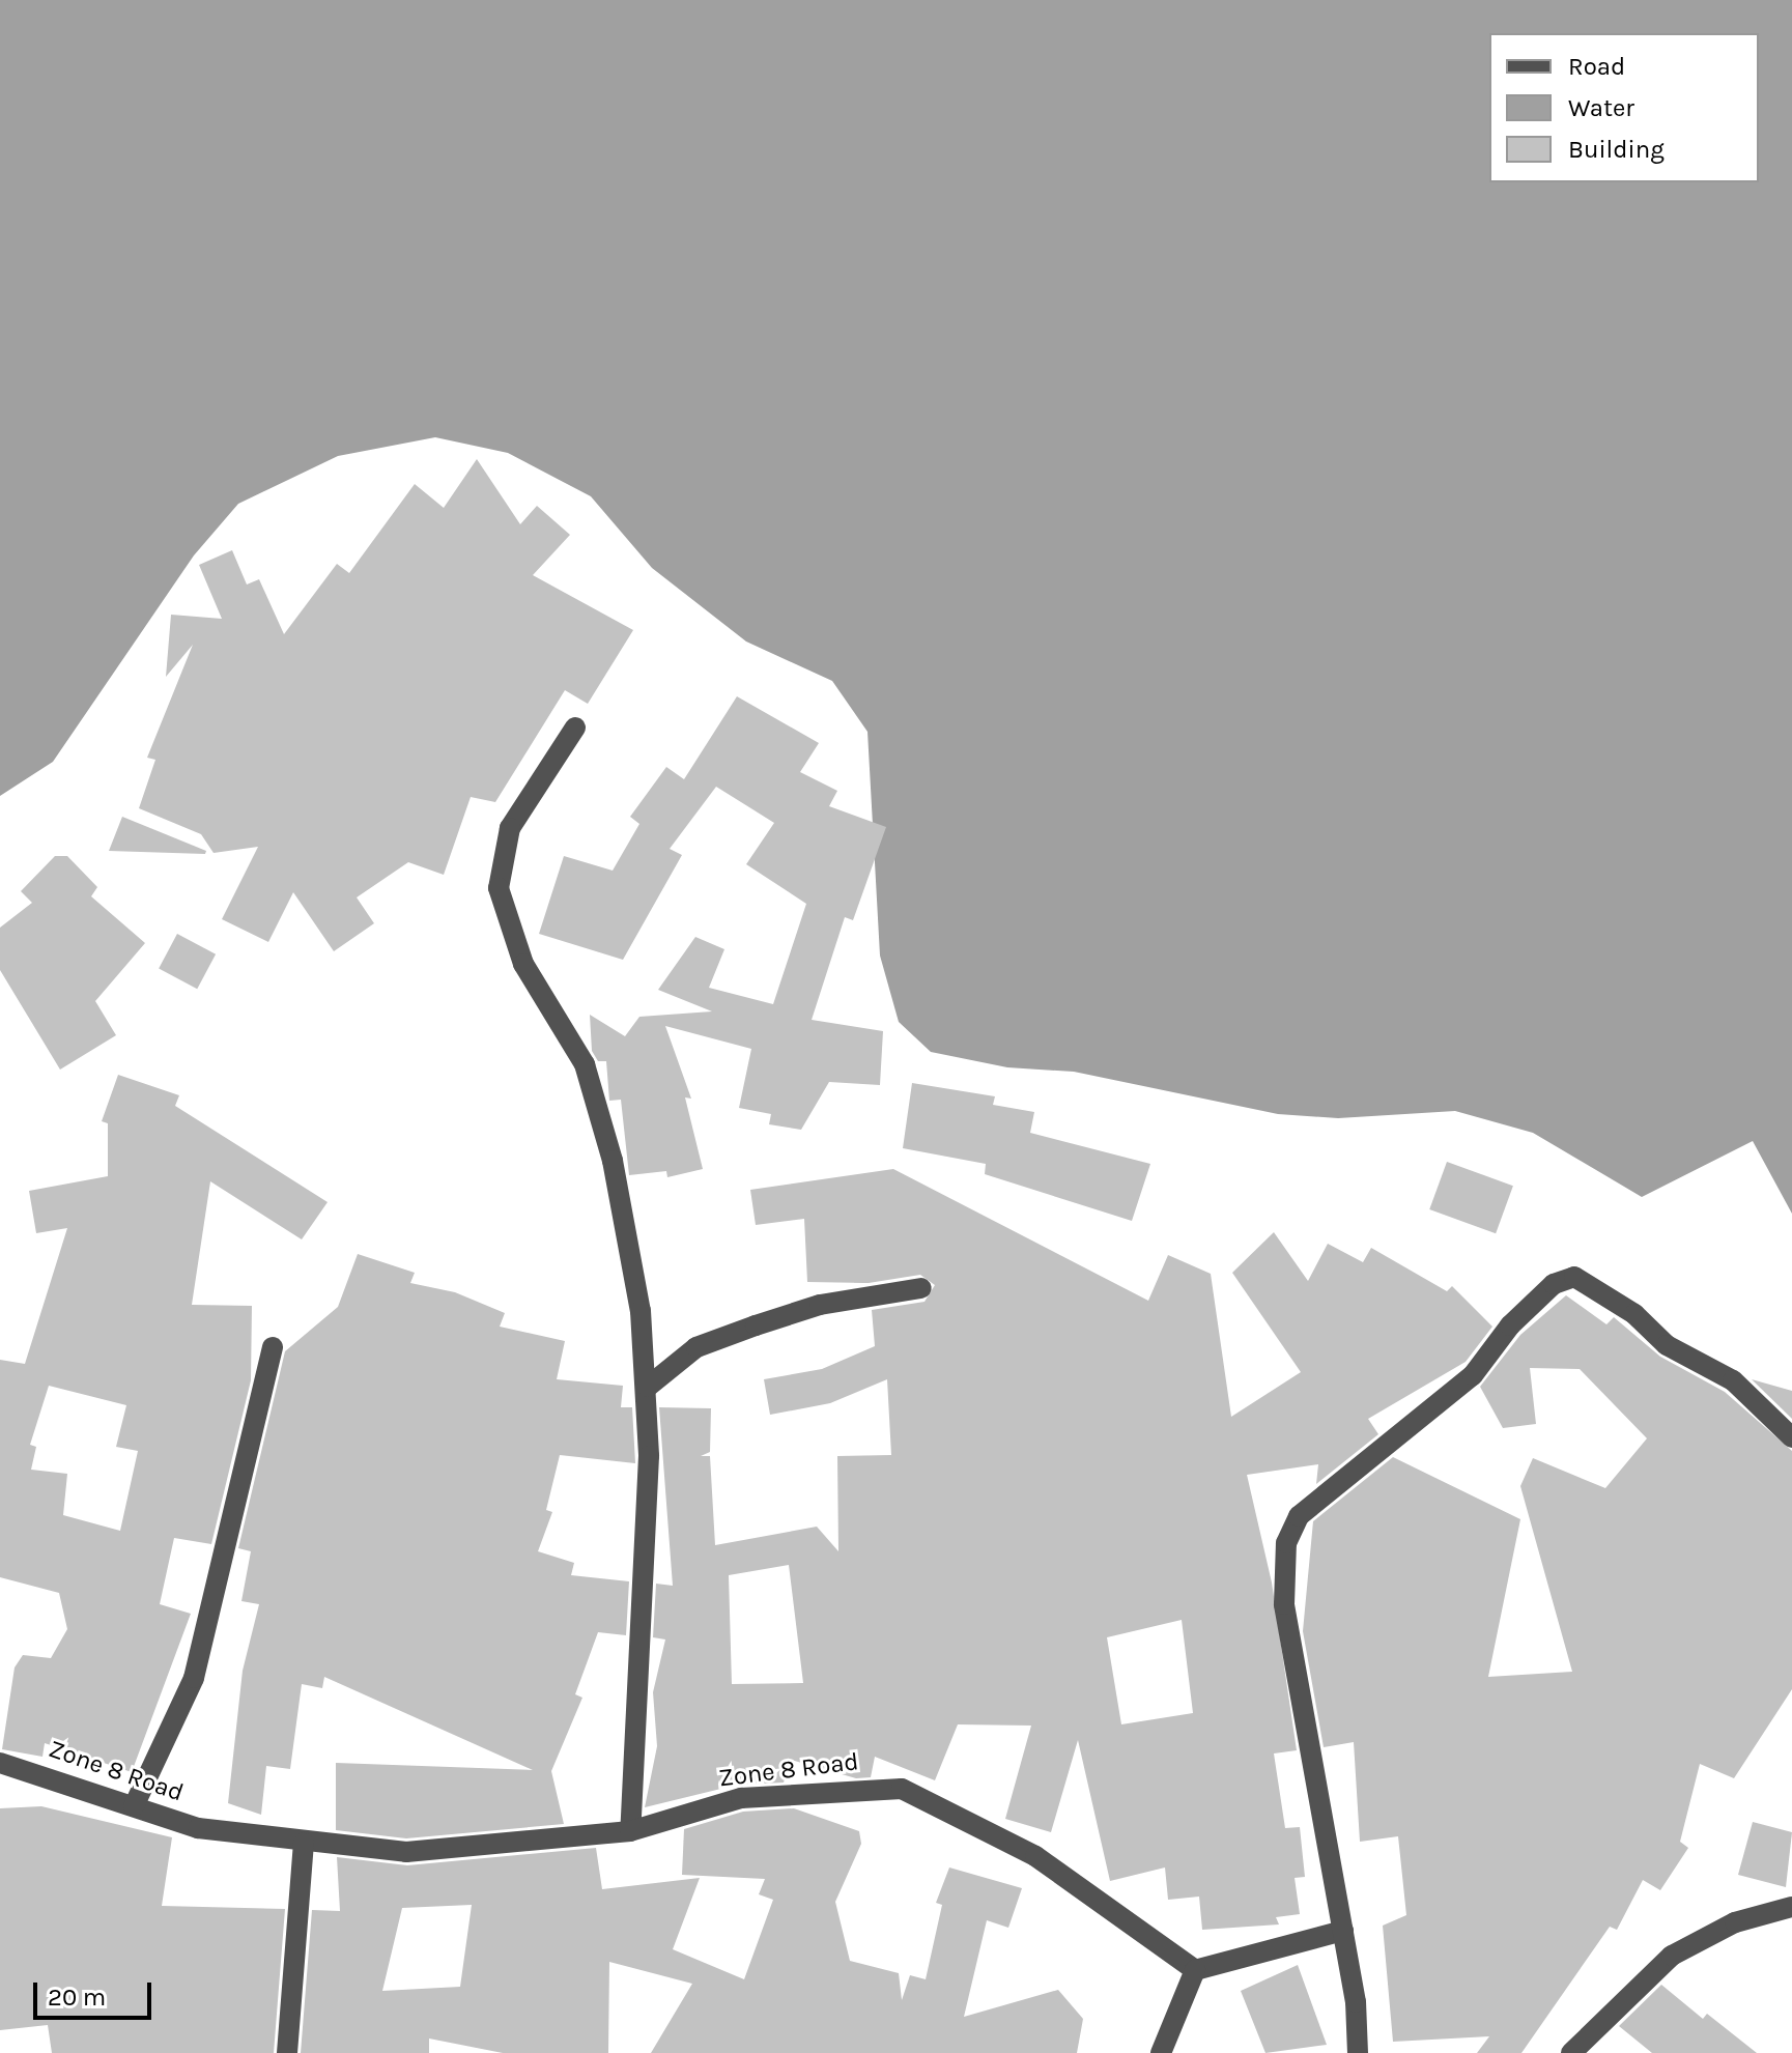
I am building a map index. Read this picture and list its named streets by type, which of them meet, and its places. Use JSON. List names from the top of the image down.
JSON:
{
  "streets": {
    "street": ["Zone 8 Road"]
  },
  "legend": ["Road", "Water", "Building"],
  "scale_bar": "20 m"
}
